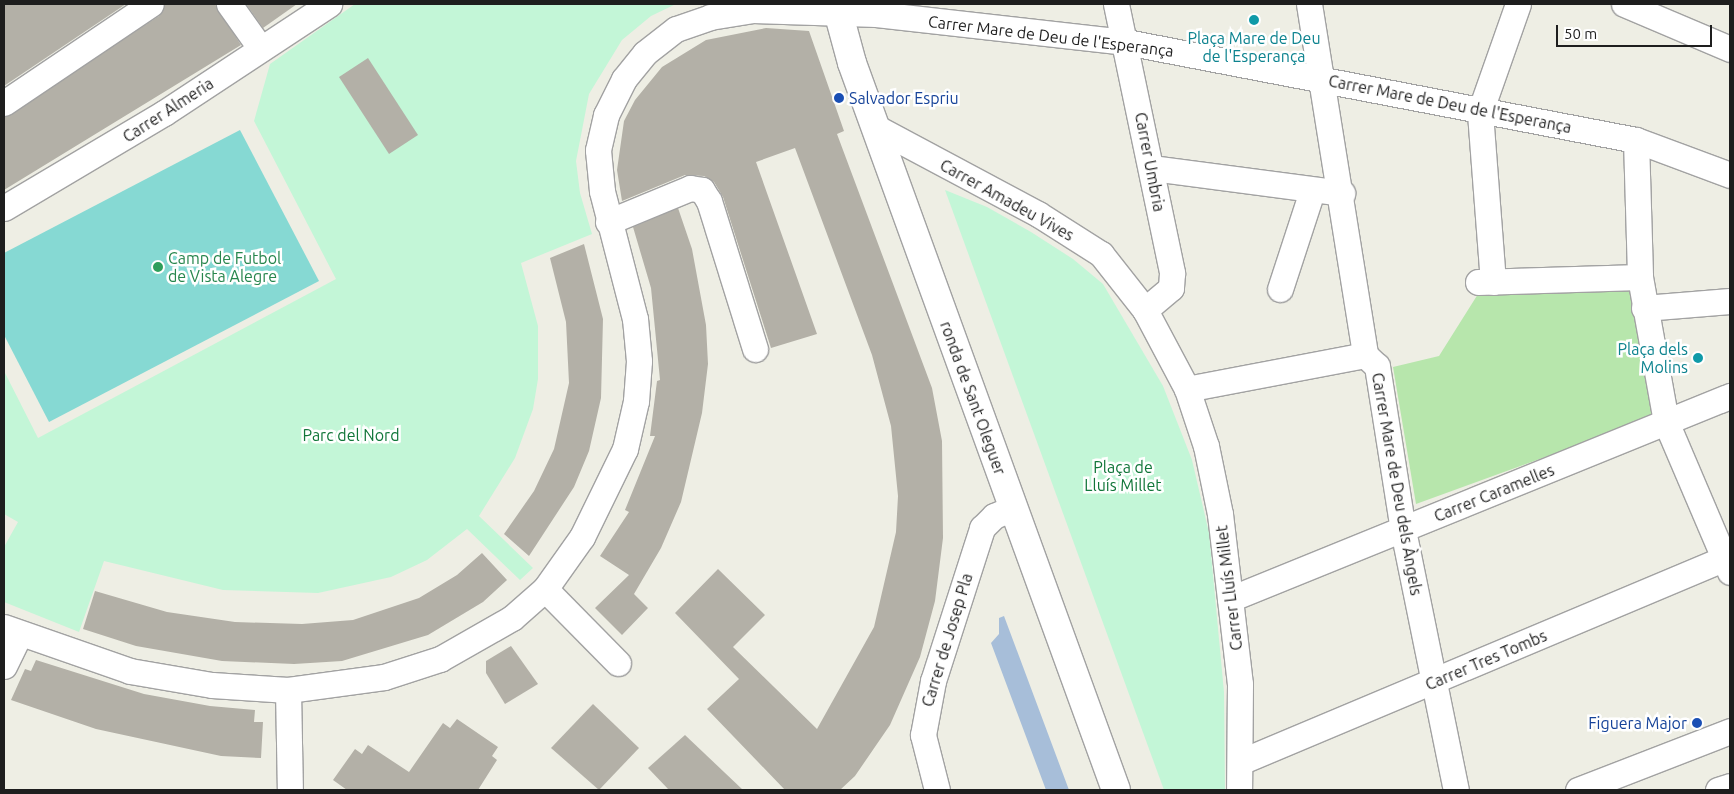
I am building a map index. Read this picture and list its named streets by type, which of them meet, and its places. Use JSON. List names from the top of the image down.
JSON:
{
  "streets": {
    "street": [
      "Carrer Mare de Deu de l'Esperança",
      "Carrer Almeria",
      "Carrer Umbria",
      "Carrer Amadeu Vives",
      "ronda de Sant Oleguer",
      "Carrer Mare de Deu dels Àngels",
      "Carrer Caramelles",
      "Carrer Lluís Millet",
      "Carrer de Josep Pla",
      "Carrer Tres Tombs"
    ]
  },
  "crossings": [
    ["Carrer Mare de Deu de l'Esperança", "Carrer Umbria"],
    ["Carrer Mare de Deu de l'Esperança", "ronda de Sant Oleguer"],
    ["Carrer Mare de Deu de l'Esperança", "Carrer Mare de Deu dels Àngels"],
    ["Carrer Umbria", "Carrer Amadeu Vives"],
    ["Carrer Amadeu Vives", "ronda de Sant Oleguer"],
    ["Carrer Amadeu Vives", "Carrer Lluís Millet"],
    ["ronda de Sant Oleguer", "Carrer de Josep Pla"],
    ["Carrer Mare de Deu dels Àngels", "Carrer Caramelles"],
    ["Carrer Mare de Deu dels Àngels", "Carrer Tres Tombs"],
    ["Carrer Caramelles", "Carrer Lluís Millet"],
    ["Carrer Lluís Millet", "Carrer Tres Tombs"]
  ],
  "parks": ["Parc del Nord", "Plaça de Lluís Millet"],
  "places": [
    "Plaça Mare de Deu de l'Esperança",
    "Salvador Espriu",
    "Camp de Futbol de Vista Alegre",
    "Plaça dels Molins",
    "Figuera Major"
  ],
  "scale_bar": "50 m"
}
